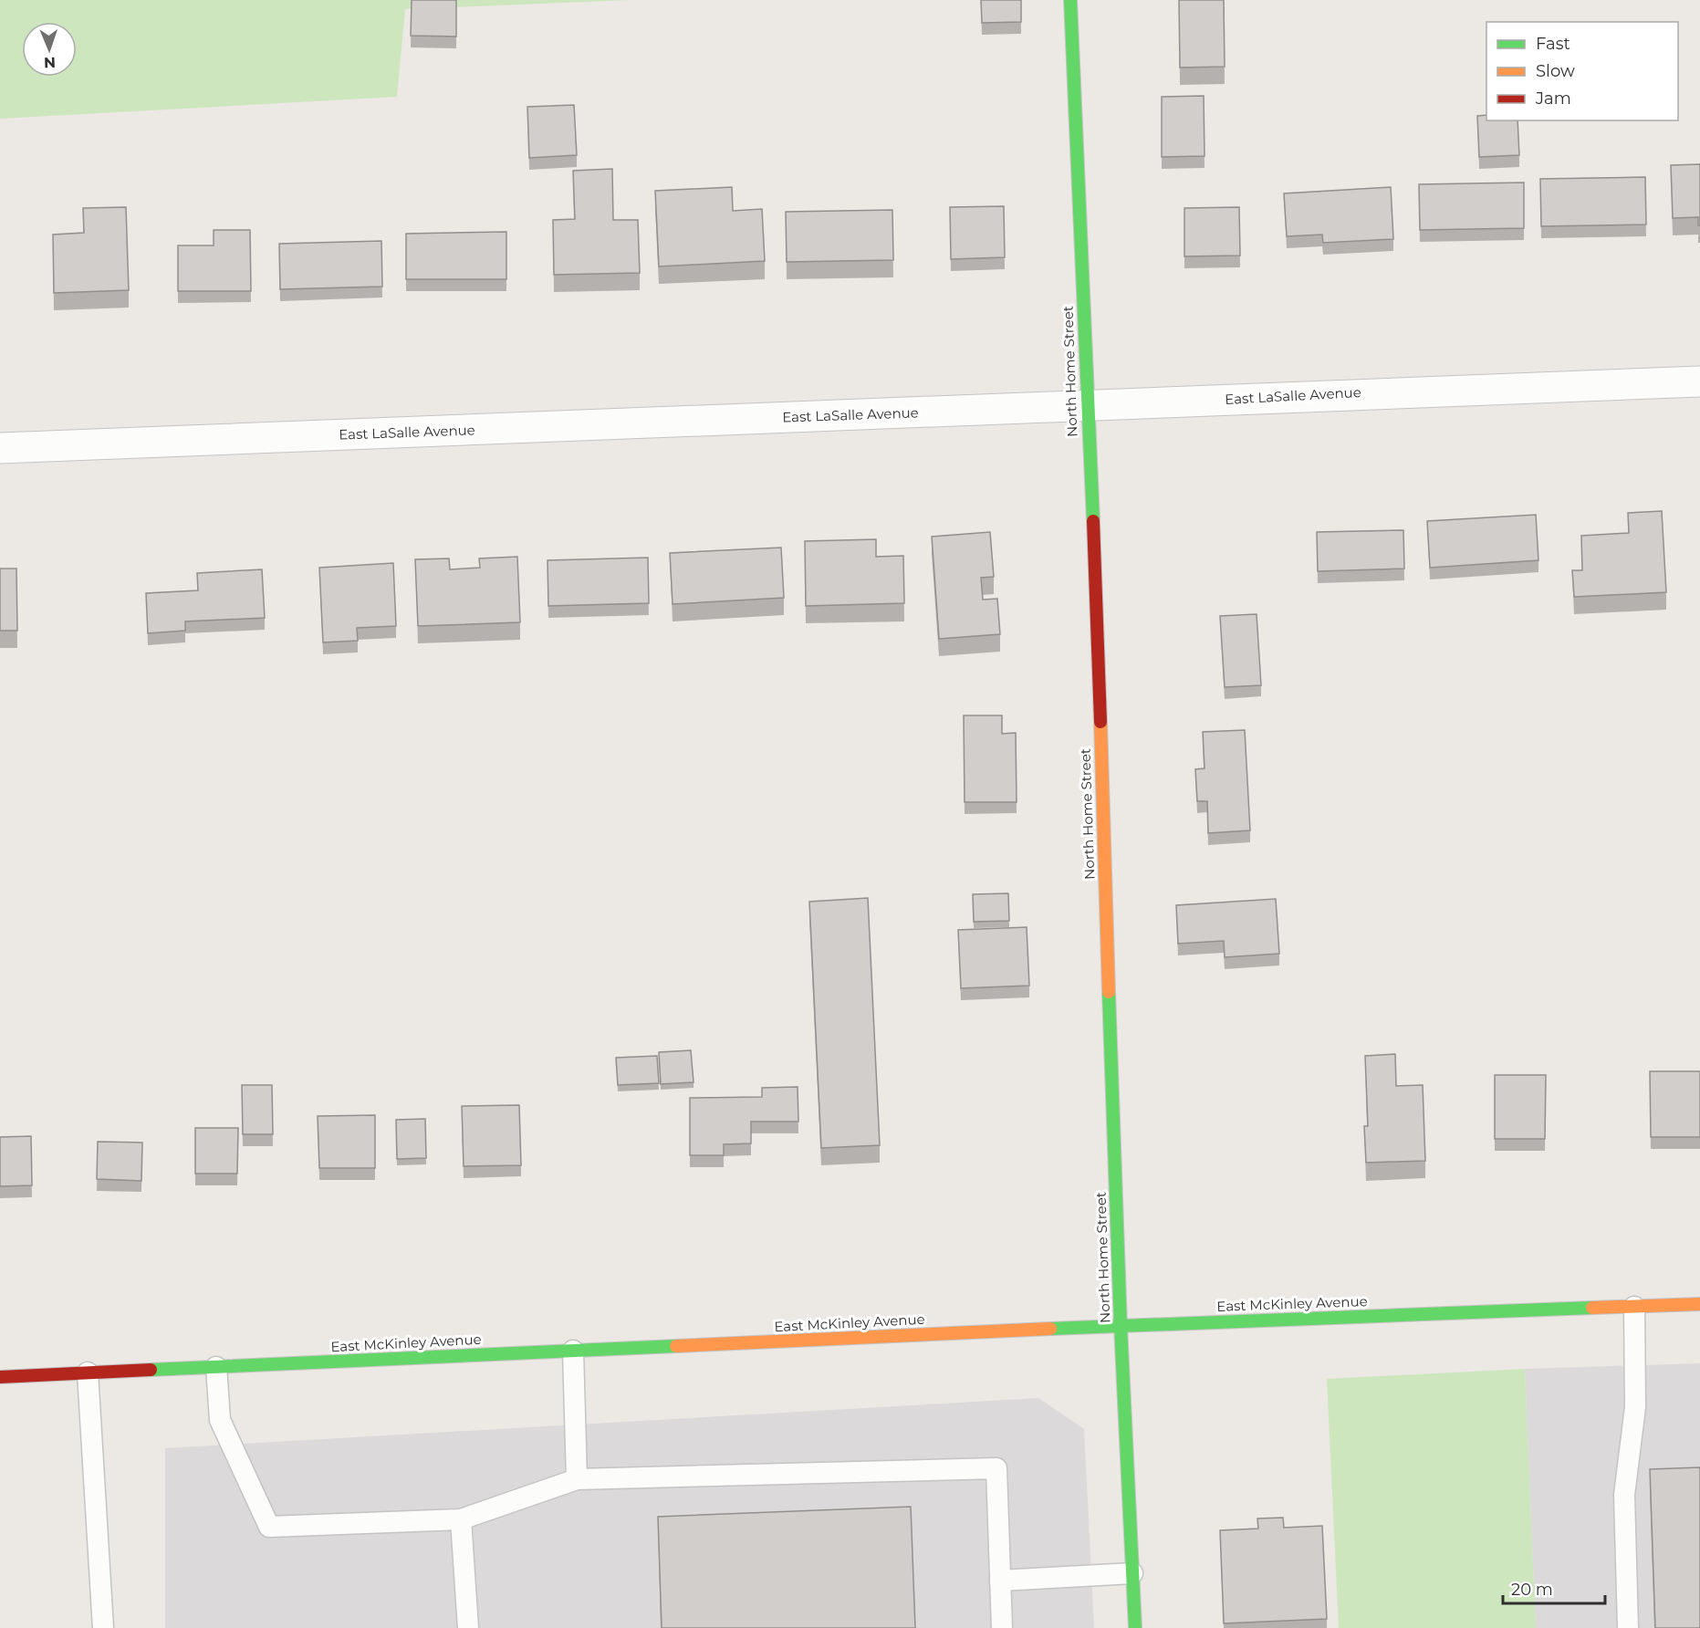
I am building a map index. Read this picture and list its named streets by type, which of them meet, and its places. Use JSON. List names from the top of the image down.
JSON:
{
  "streets": {
    "main road": ["North Home Street", "East McKinley Avenue"],
    "street": ["East LaSalle Avenue"]
  },
  "crossings": [
    ["North Home Street", "East LaSalle Avenue"],
    ["North Home Street", "East McKinley Avenue"]
  ],
  "legend": ["Fast", "Slow", "Jam"],
  "scale_bar": "20 m",
  "north": "bottom"
}
